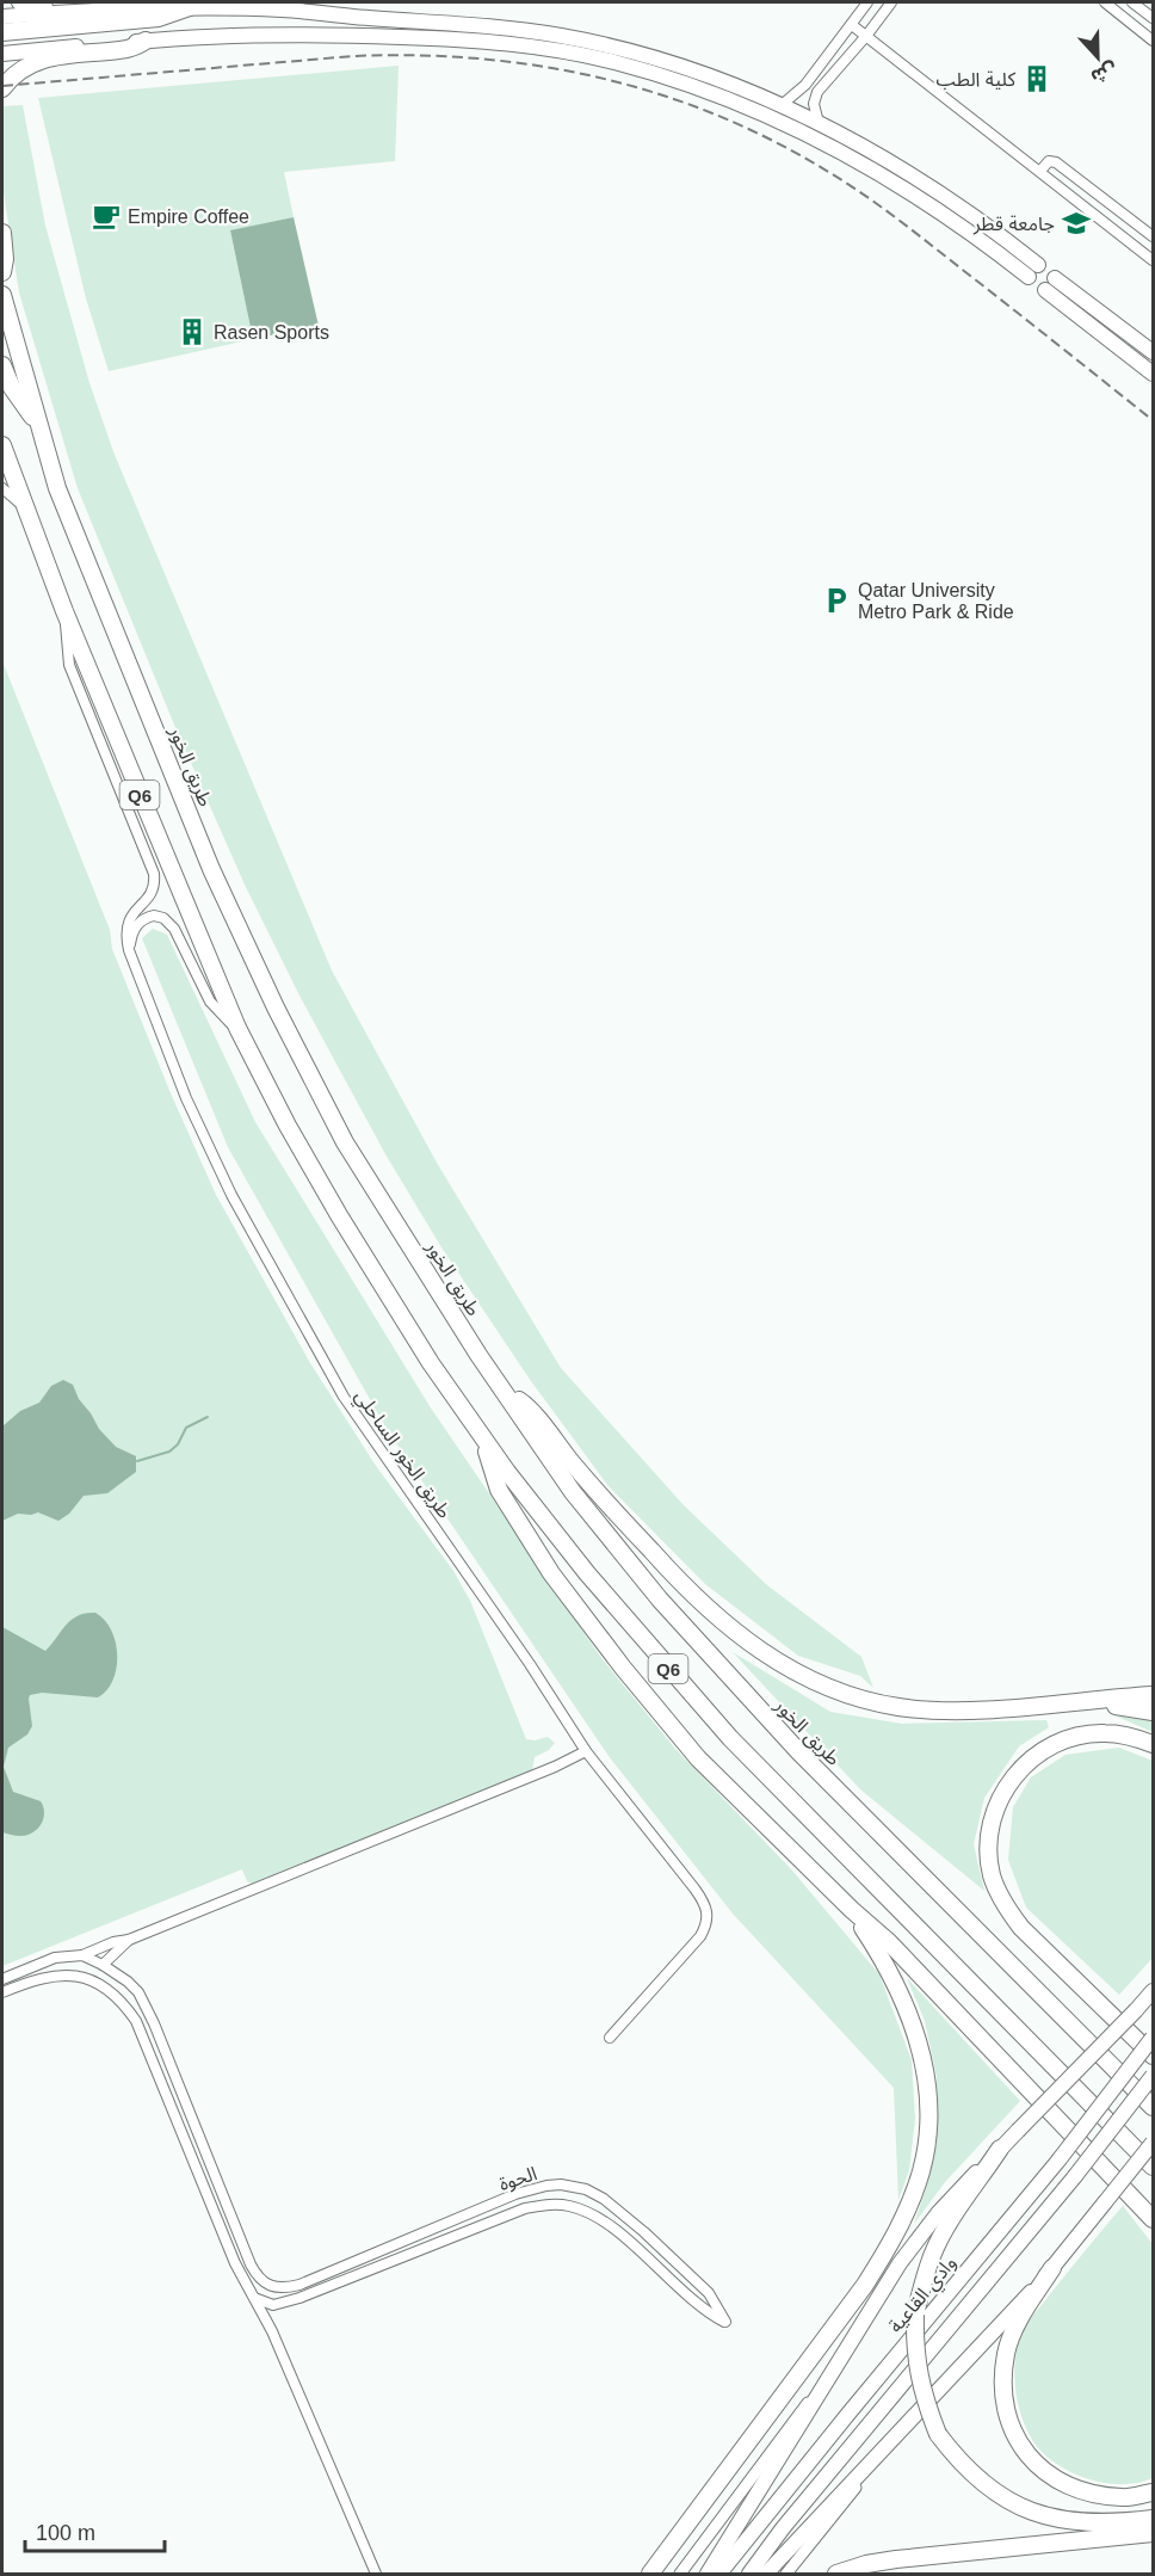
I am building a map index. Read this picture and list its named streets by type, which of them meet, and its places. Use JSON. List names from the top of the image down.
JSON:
{
  "streets": {
    "highway": ["طريق الخور", "Q6"],
    "main road": ["وادي القاعية"],
    "street": ["طريق الخور الساحلي", "الحوة"]
  },
  "crossings": [
    ["Q6", "طريق الخور الساحلي"]
  ],
  "places": {
    "building": ["كلية الطب", "Rasen Sports"],
    "cafe": ["Empire Coffee"],
    "school or university": ["جامعة قطر"],
    "parking": ["Qatar University Metro Park & Ride"]
  },
  "scale_bar": "100 m",
  "north": "bottom"
}
